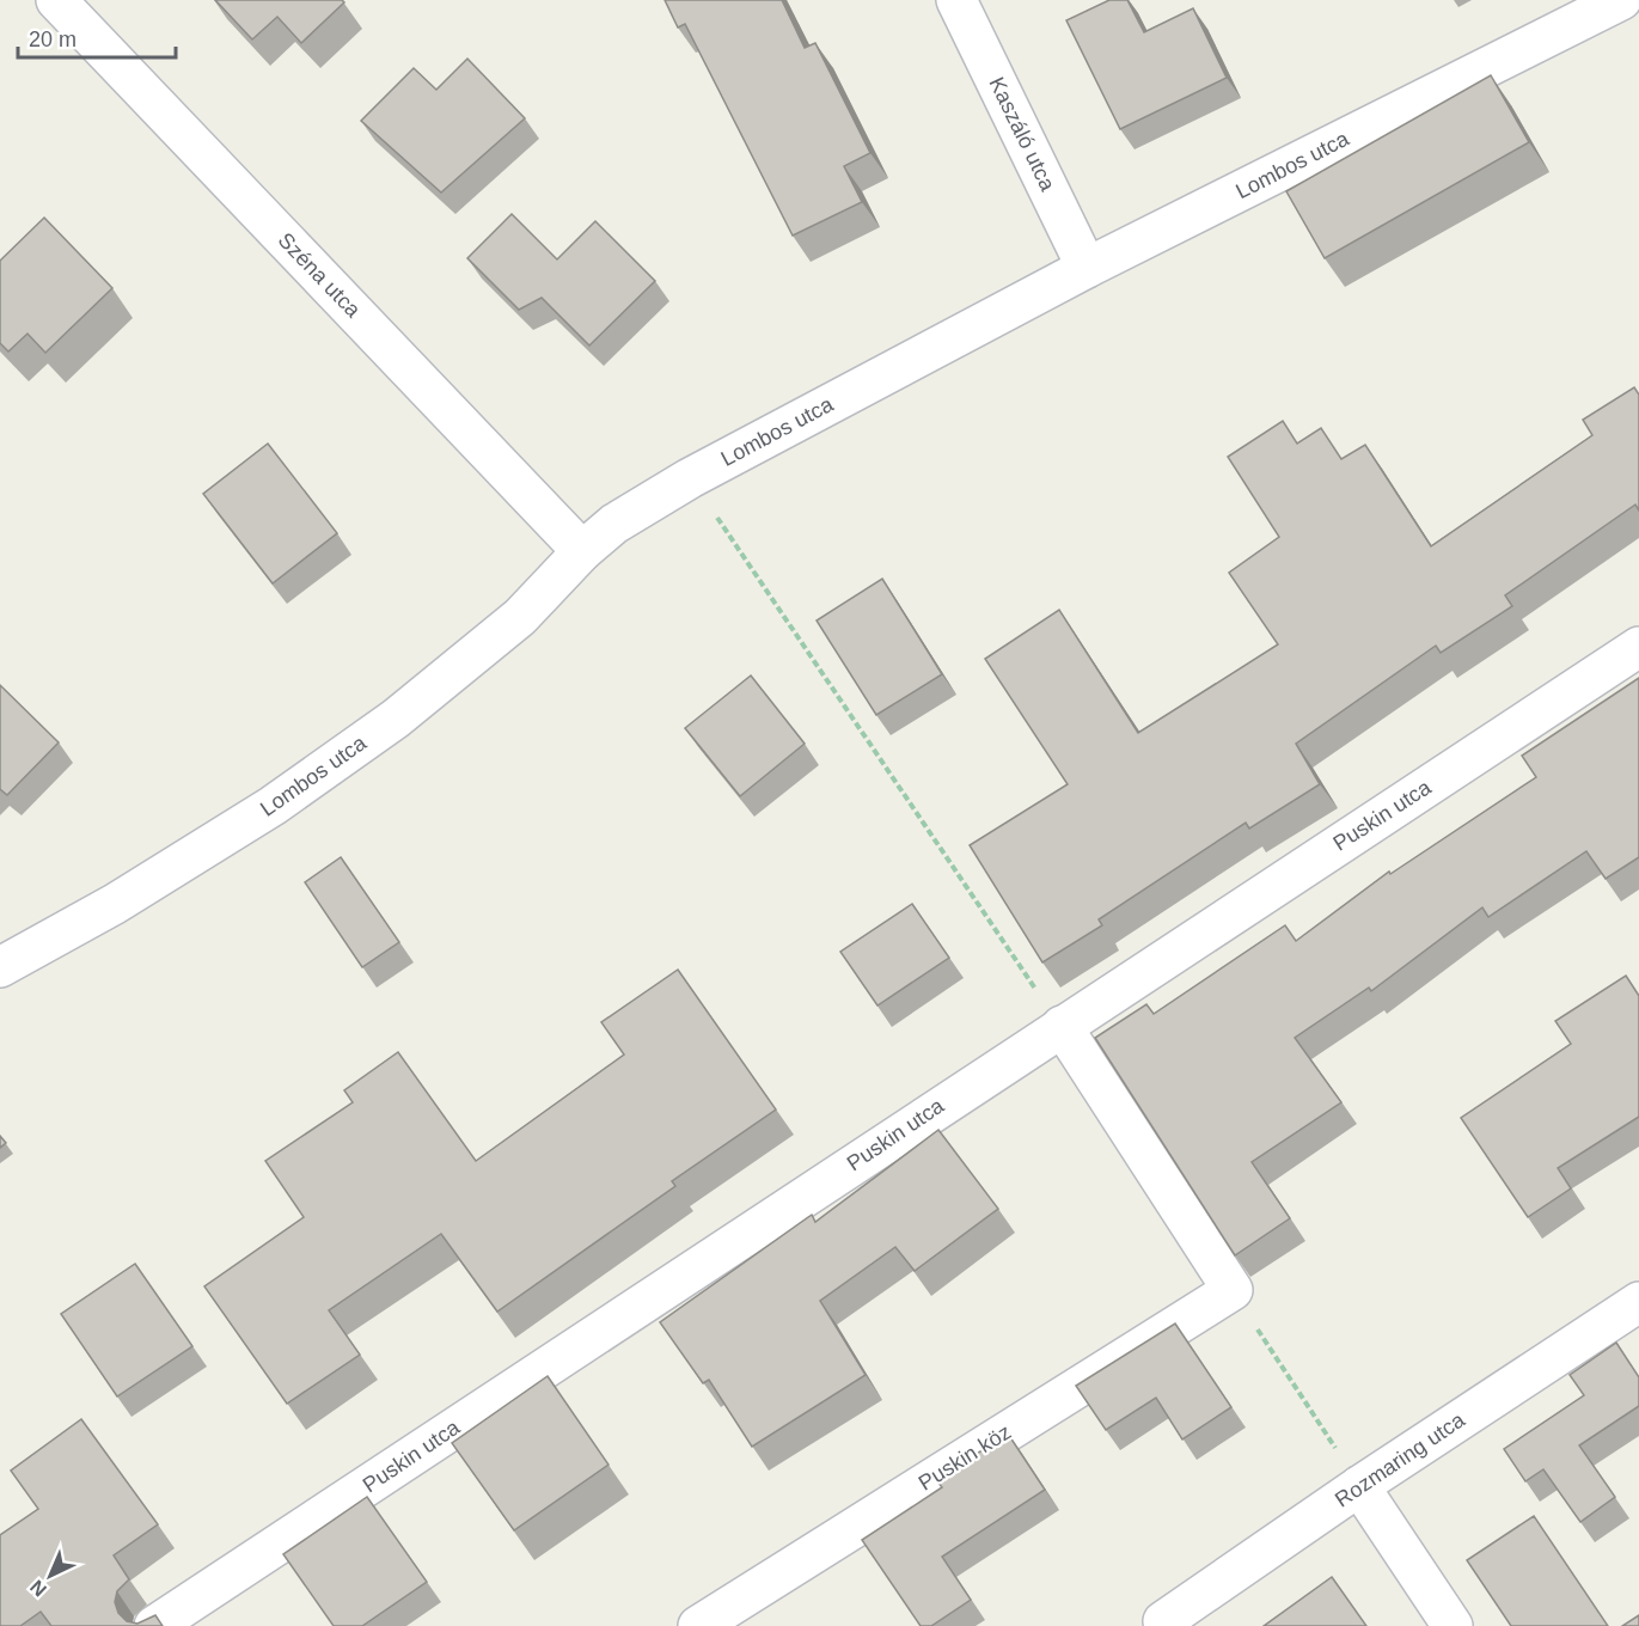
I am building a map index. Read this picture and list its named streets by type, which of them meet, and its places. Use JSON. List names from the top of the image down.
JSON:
{
  "streets": {
    "street": [
      "Kaszáló utca",
      "Lombos utca",
      "Széna utca",
      "Puskin utca",
      "Puskin köz",
      "Rozmaring utca"
    ]
  },
  "crossings": [
    ["Kaszáló utca", "Lombos utca"],
    ["Lombos utca", "Széna utca"]
  ],
  "scale_bar": "20 m",
  "north": "bottom left"
}
